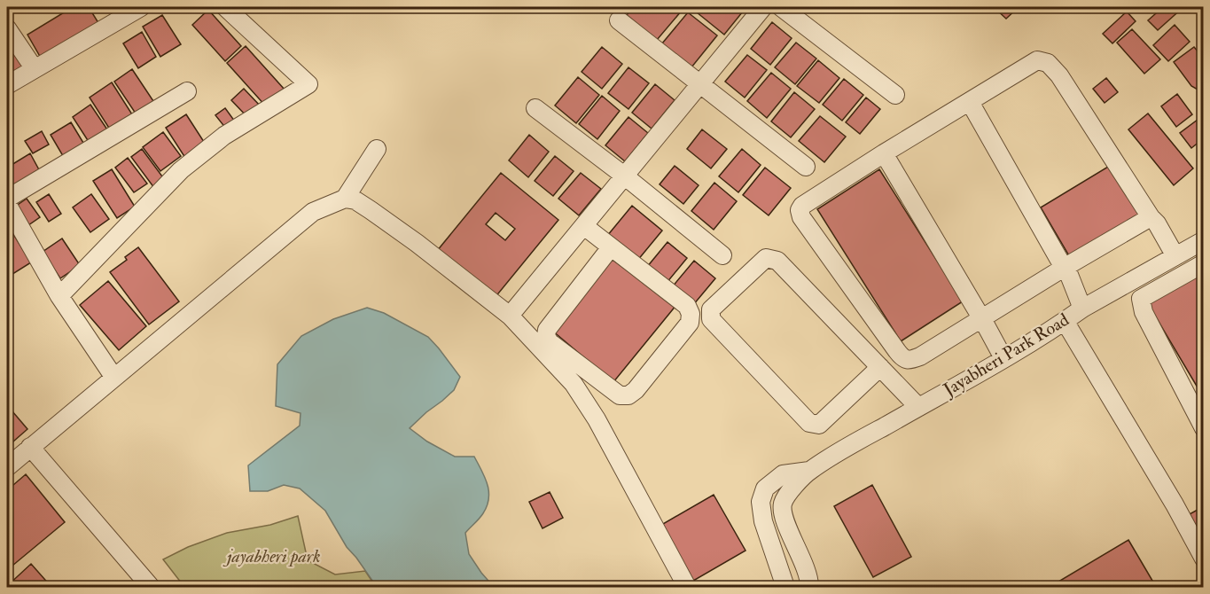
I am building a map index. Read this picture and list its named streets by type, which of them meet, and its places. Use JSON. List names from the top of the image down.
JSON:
{
  "streets": {
    "street": ["Jayabheri Park Road"]
  },
  "parks": ["jayabheri park"]
}
